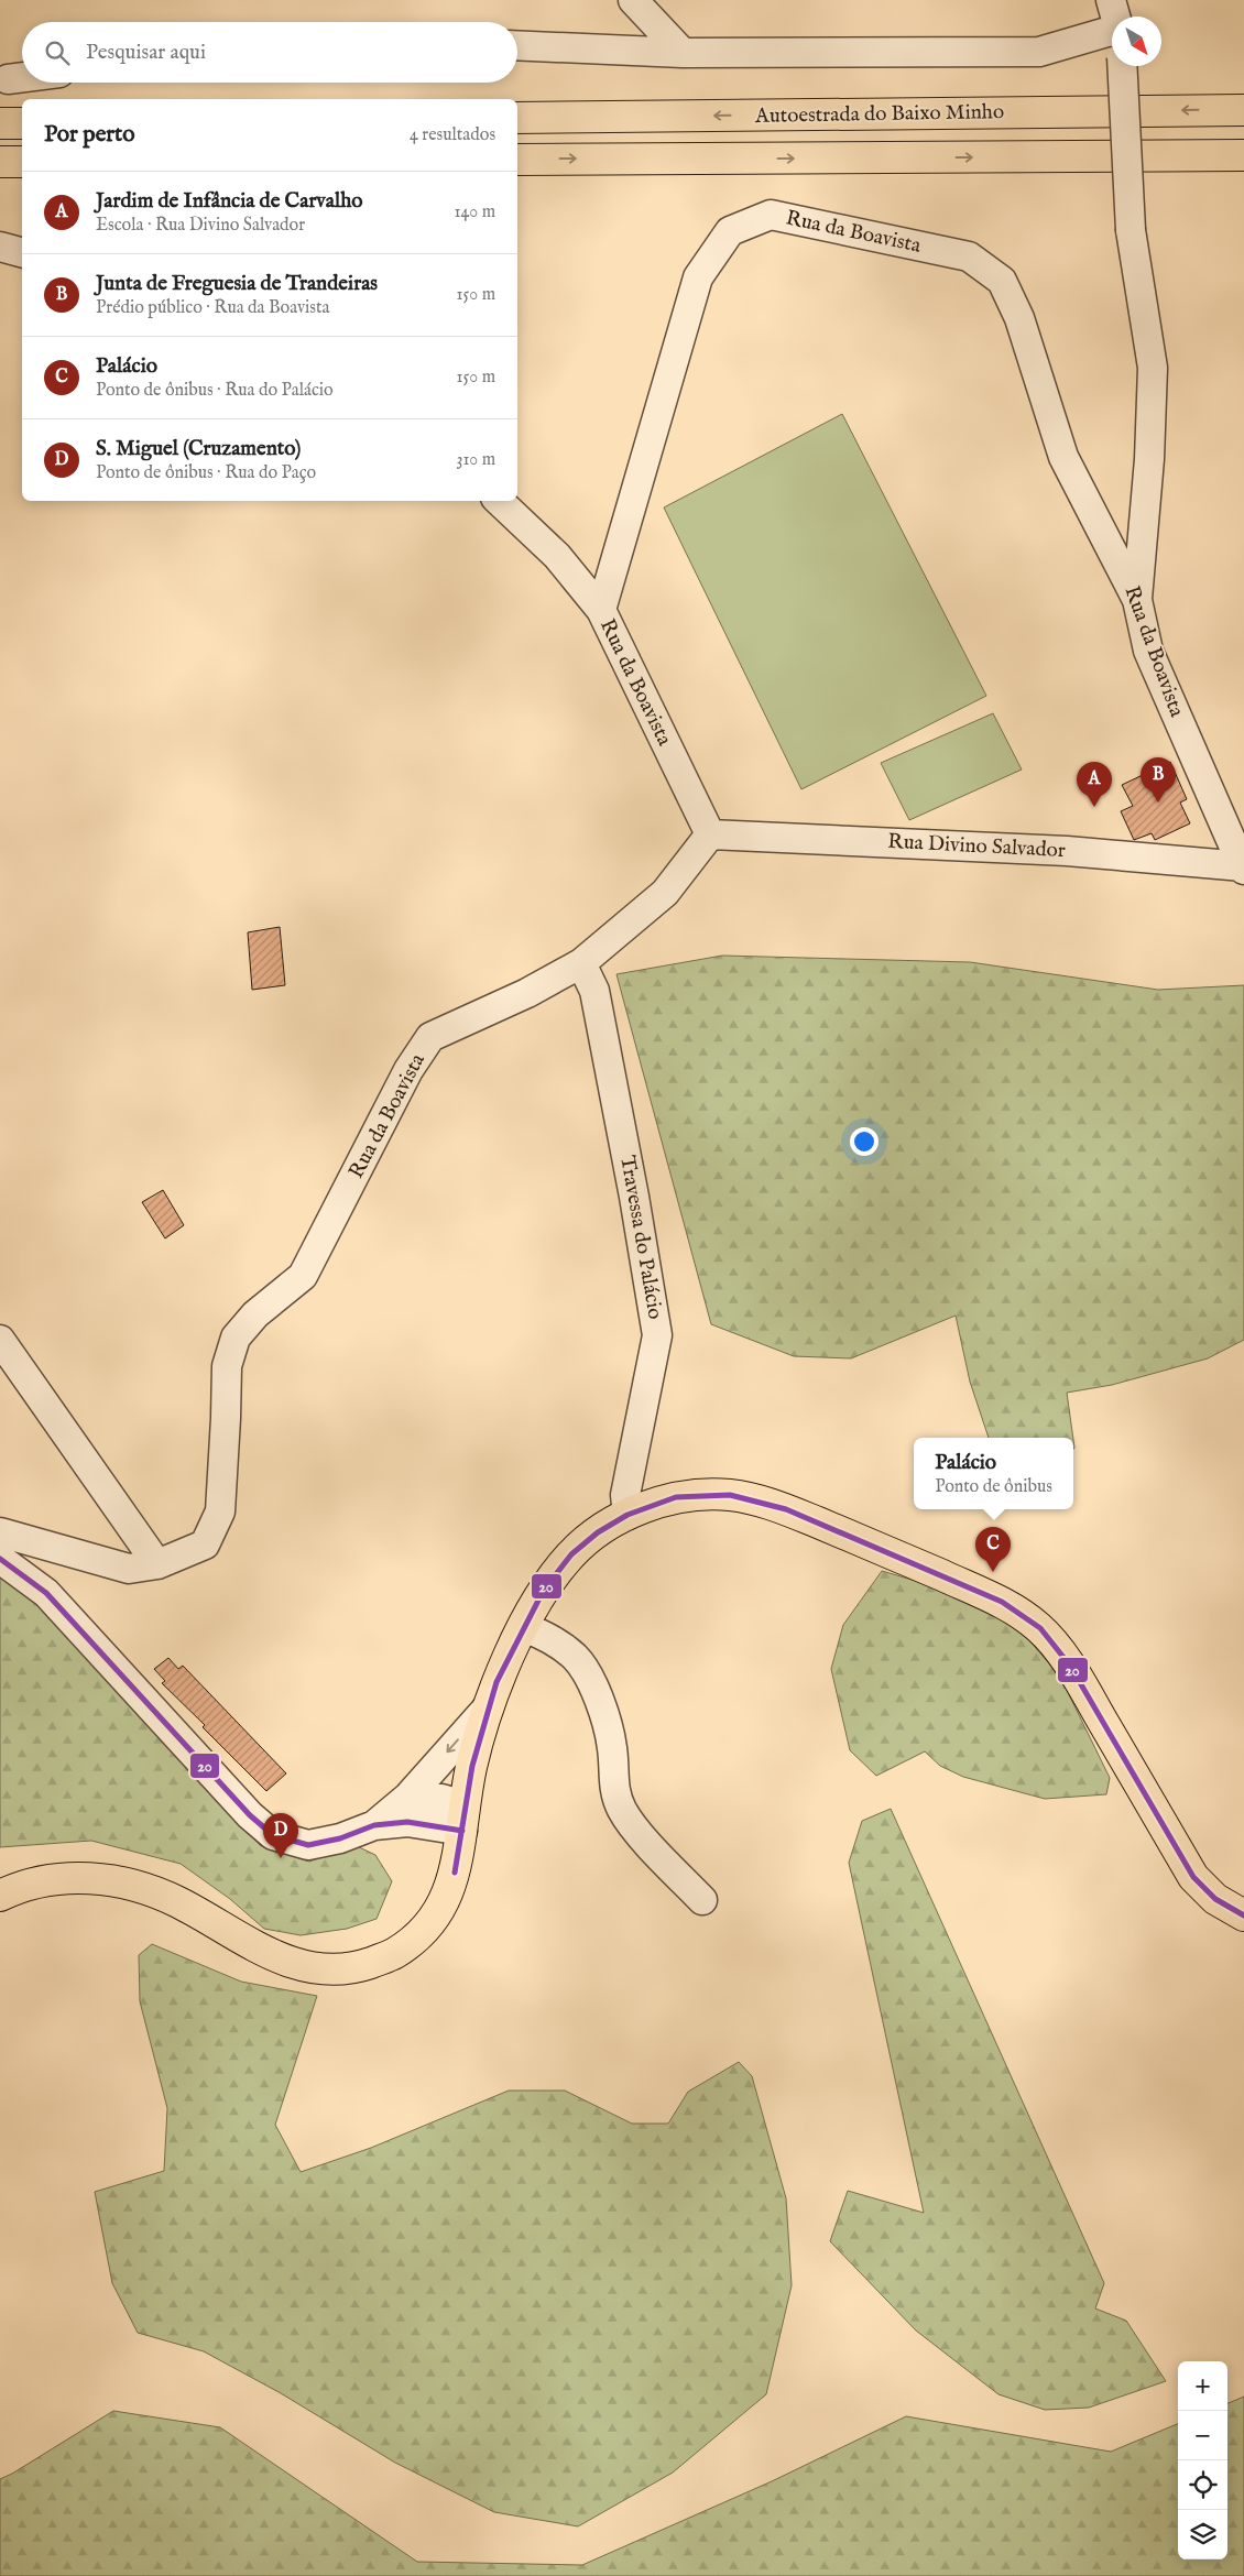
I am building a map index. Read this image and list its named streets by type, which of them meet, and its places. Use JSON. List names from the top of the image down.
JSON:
{
  "streets": {
    "main road": ["Autoestrada do Baixo Minho"],
    "street": ["Rua da Boavista", "Rua Divino Salvador", "Travessa do Palácio"]
  },
  "crossings": [
    ["Rua da Boavista", "Rua Divino Salvador"],
    ["Rua da Boavista", "Travessa do Palácio"]
  ],
  "lines": ["transit line 20"],
  "north": "bottom right",
  "page": {
    "search": "Pesquisar aqui",
    "heading": ["Por perto", "4 resultados"],
    "list": [
      {
        "mark": "A",
        "name": "Jardim de Infância de Carvalho",
        "note": "Escola · Rua Divino Salvador",
        "value": "140 m"
      },
      {
        "mark": "B",
        "name": "Junta de Freguesia de Trandeiras",
        "note": "Prédio público · Rua da Boavista",
        "value": "150 m"
      },
      {
        "mark": "C",
        "name": "Palácio",
        "note": "Ponto de ônibus · Rua do Palácio",
        "value": "150 m"
      },
      {
        "mark": "D",
        "name": "S. Miguel (Cruzamento)",
        "note": "Ponto de ônibus · Rua do Paço",
        "value": "310 m"
      }
    ],
    "pins": [
      "B",
      "A",
      "C",
      "D"
    ],
    "popup": ["Palácio", "Ponto de ônibus"],
    "map_buttons": ["+", "−"]
  }
}
